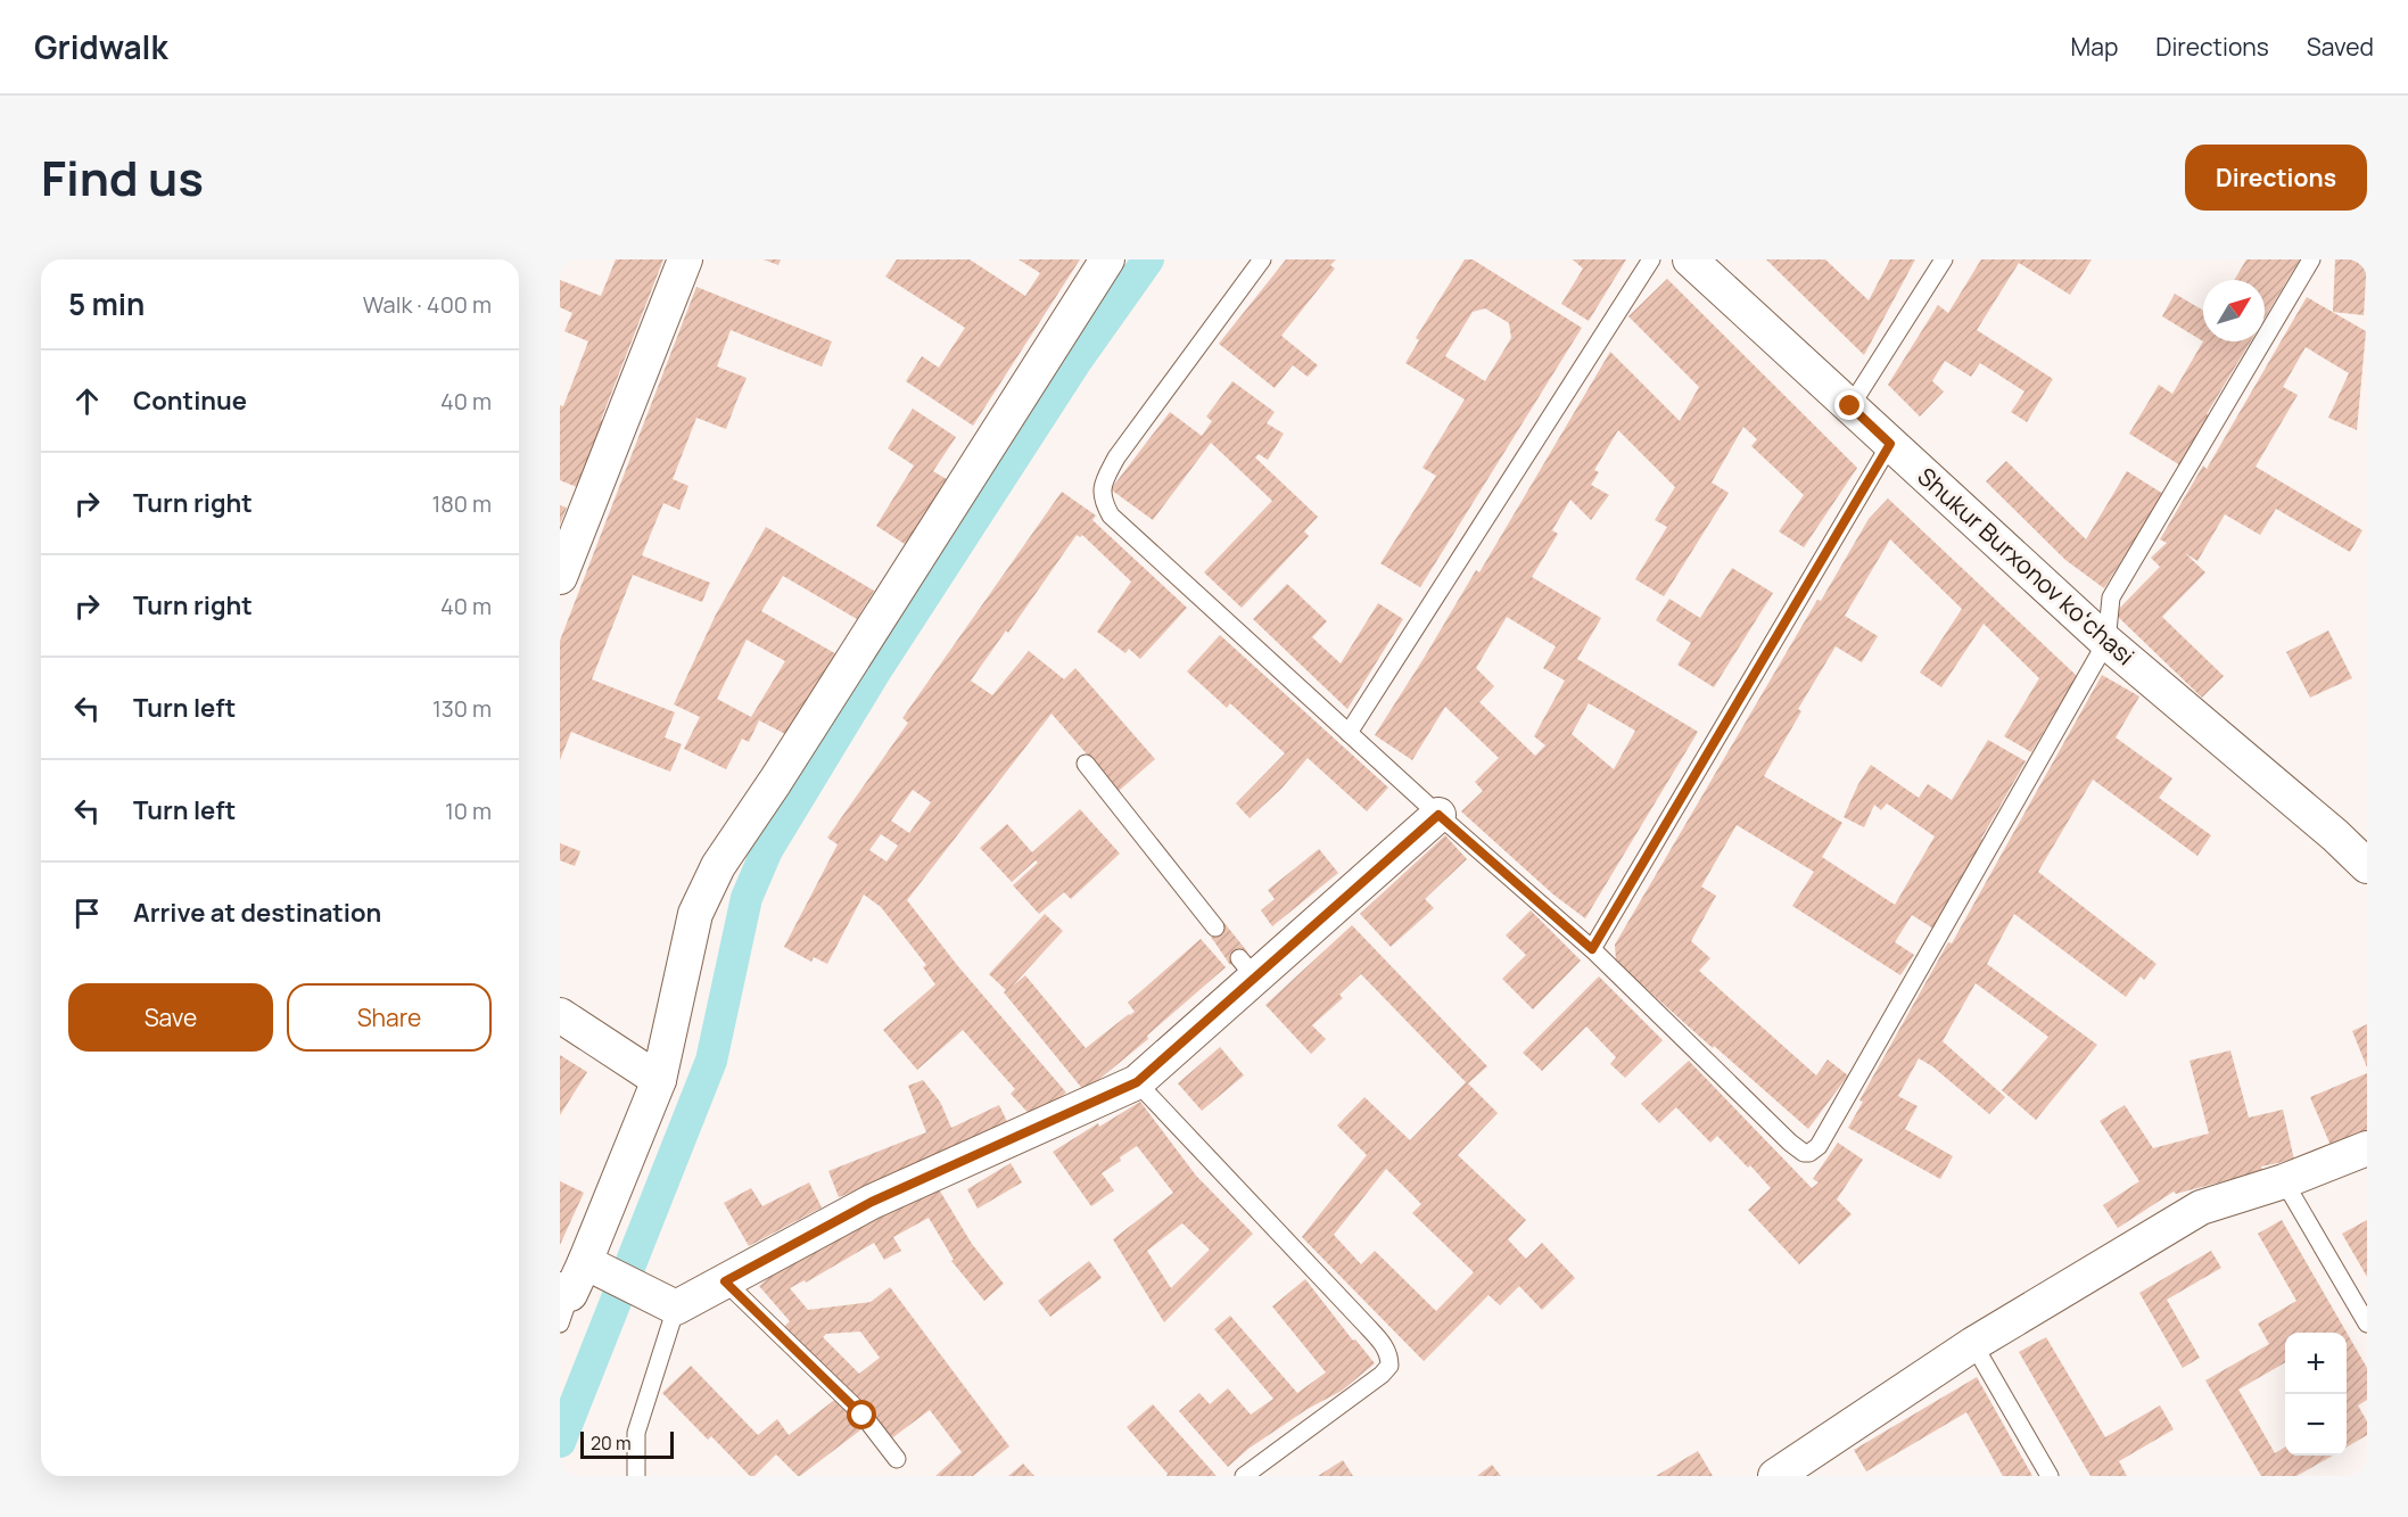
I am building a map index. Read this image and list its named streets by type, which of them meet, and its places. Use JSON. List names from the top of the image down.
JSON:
{
  "streets": {
    "street": ["Shukur Burxonov koʻchasi"]
  },
  "scale_bar": "20 m",
  "north": "top right",
  "page": {
    "header": "Gridwalk",
    "nav": ["Map", "Directions", "Saved"],
    "title": "Find us",
    "buttons": [
      "Directions",
      ["Save", "Share"]
    ],
    "heading": ["5 min", "Walk · 400 m"],
    "list": [
      ["Continue", "40 m"],
      ["Turn right", "180 m"],
      ["Turn right", "40 m"],
      ["Turn left", "130 m"],
      ["Turn left", "10 m"],
      "Arrive at destination"
    ],
    "map_buttons": ["+", "−"],
    "scale": "20 m"
  }
}
